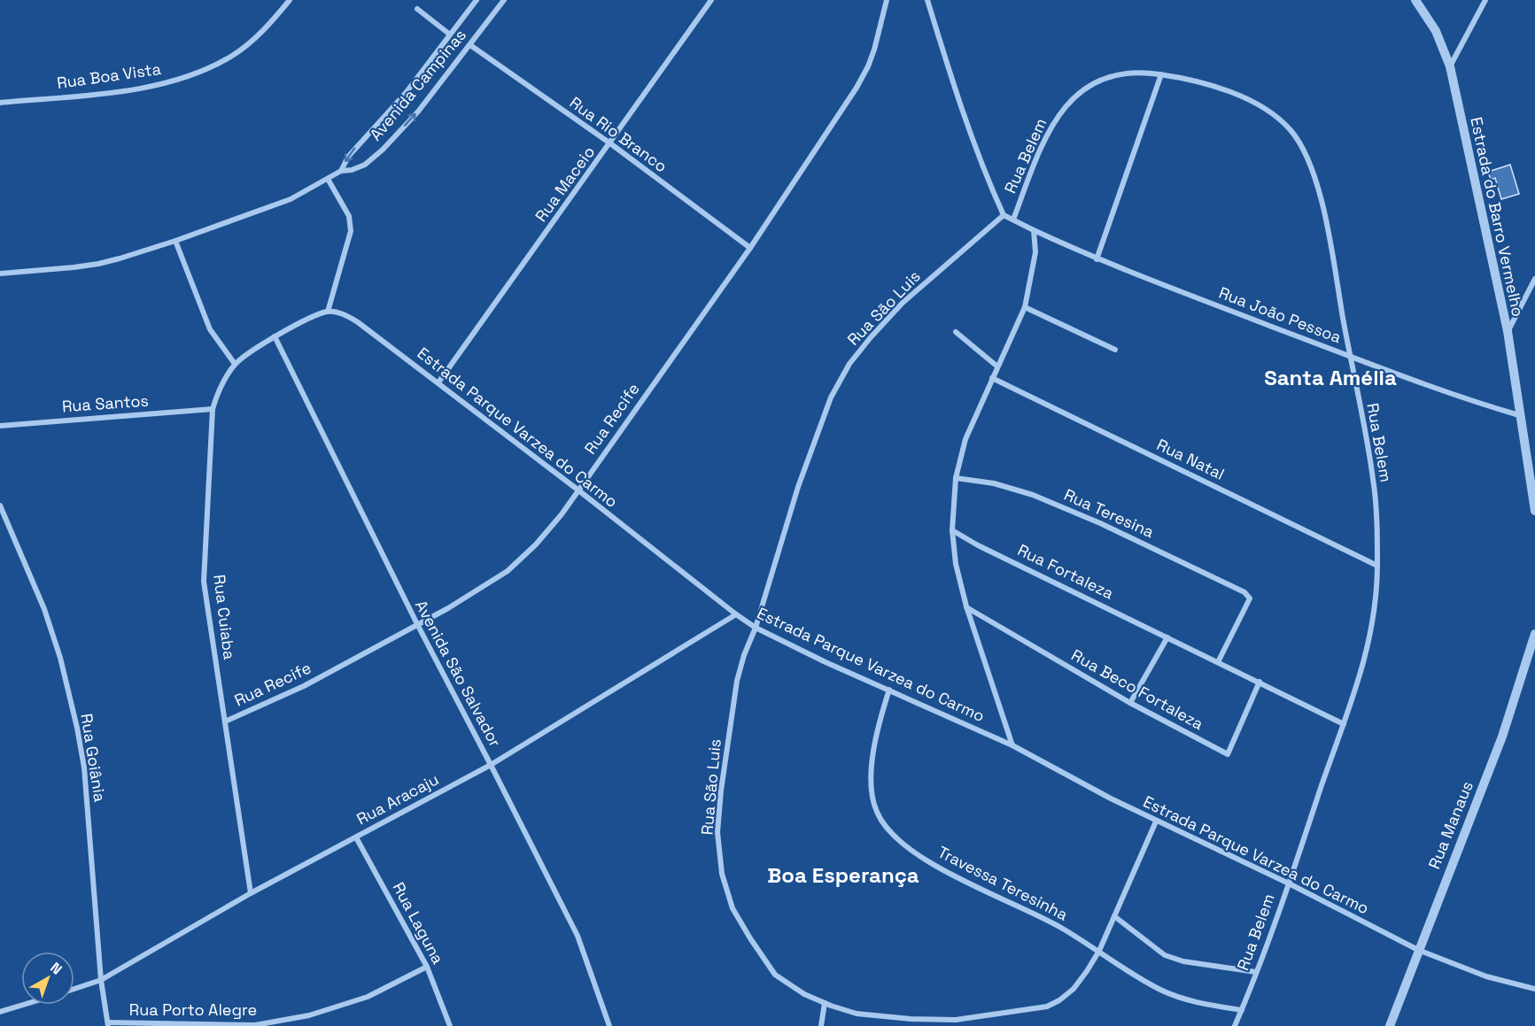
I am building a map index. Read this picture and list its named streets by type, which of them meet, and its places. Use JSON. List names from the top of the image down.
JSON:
{
  "streets": {
    "street": [
      "Rua Boa Vista",
      "Avenida Campinas",
      "Rua Rio Branco",
      "Rua Belem",
      "Rua Maceio",
      "Estrada do Barro Vermelho",
      "Rua São Luis",
      "Rua João Pessoa",
      "Rua Santos",
      "Rua Recife",
      "Estrada Parque Varzea do Carmo",
      "Rua Natal",
      "Rua Teresina",
      "Rua Fortaleza",
      "Rua Cuiaba",
      "Avenida São Salvador",
      "Rua Beco Fortaleza",
      "Rua Goiânia",
      "Rua Aracaju",
      "Rua Manaus",
      "Travessa Teresinha",
      "Rua Laguna",
      "Rua Porto Alegre"
    ]
  },
  "crossings": [
    ["Avenida Campinas", "Rua Rio Branco"],
    ["Rua Rio Branco", "Rua Maceio"],
    ["Rua Rio Branco", "Rua Recife"],
    ["Rua Belem", "Rua João Pessoa"],
    ["Rua Belem", "Estrada Parque Varzea do Carmo"],
    ["Rua Belem", "Rua Natal"],
    ["Rua Belem", "Rua Fortaleza"],
    ["Rua Belem", "Travessa Teresinha"],
    ["Rua Maceio", "Estrada Parque Varzea do Carmo"],
    ["Estrada do Barro Vermelho", "Rua João Pessoa"],
    ["Rua São Luis", "Estrada Parque Varzea do Carmo"],
    ["Rua São Luis", "Travessa Teresinha"],
    ["Rua Santos", "Rua Cuiaba"],
    ["Rua Recife", "Estrada Parque Varzea do Carmo"],
    ["Rua Recife", "Rua Cuiaba"],
    ["Rua Recife", "Avenida São Salvador"],
    ["Estrada Parque Varzea do Carmo", "Rua Aracaju"],
    ["Estrada Parque Varzea do Carmo", "Rua Manaus"],
    ["Estrada Parque Varzea do Carmo", "Travessa Teresinha"],
    ["Rua Teresina", "Rua Fortaleza"],
    ["Rua Fortaleza", "Rua Beco Fortaleza"],
    ["Rua Cuiaba", "Avenida São Salvador"],
    ["Rua Cuiaba", "Rua Aracaju"],
    ["Avenida São Salvador", "Rua Aracaju"],
    ["Rua Goiânia", "Rua Aracaju"],
    ["Rua Goiânia", "Rua Porto Alegre"],
    ["Rua Aracaju", "Rua Laguna"],
    ["Rua Laguna", "Rua Porto Alegre"]
  ],
  "districts": ["Santa Amélia", "Boa Esperança"],
  "north": "top right"
}
